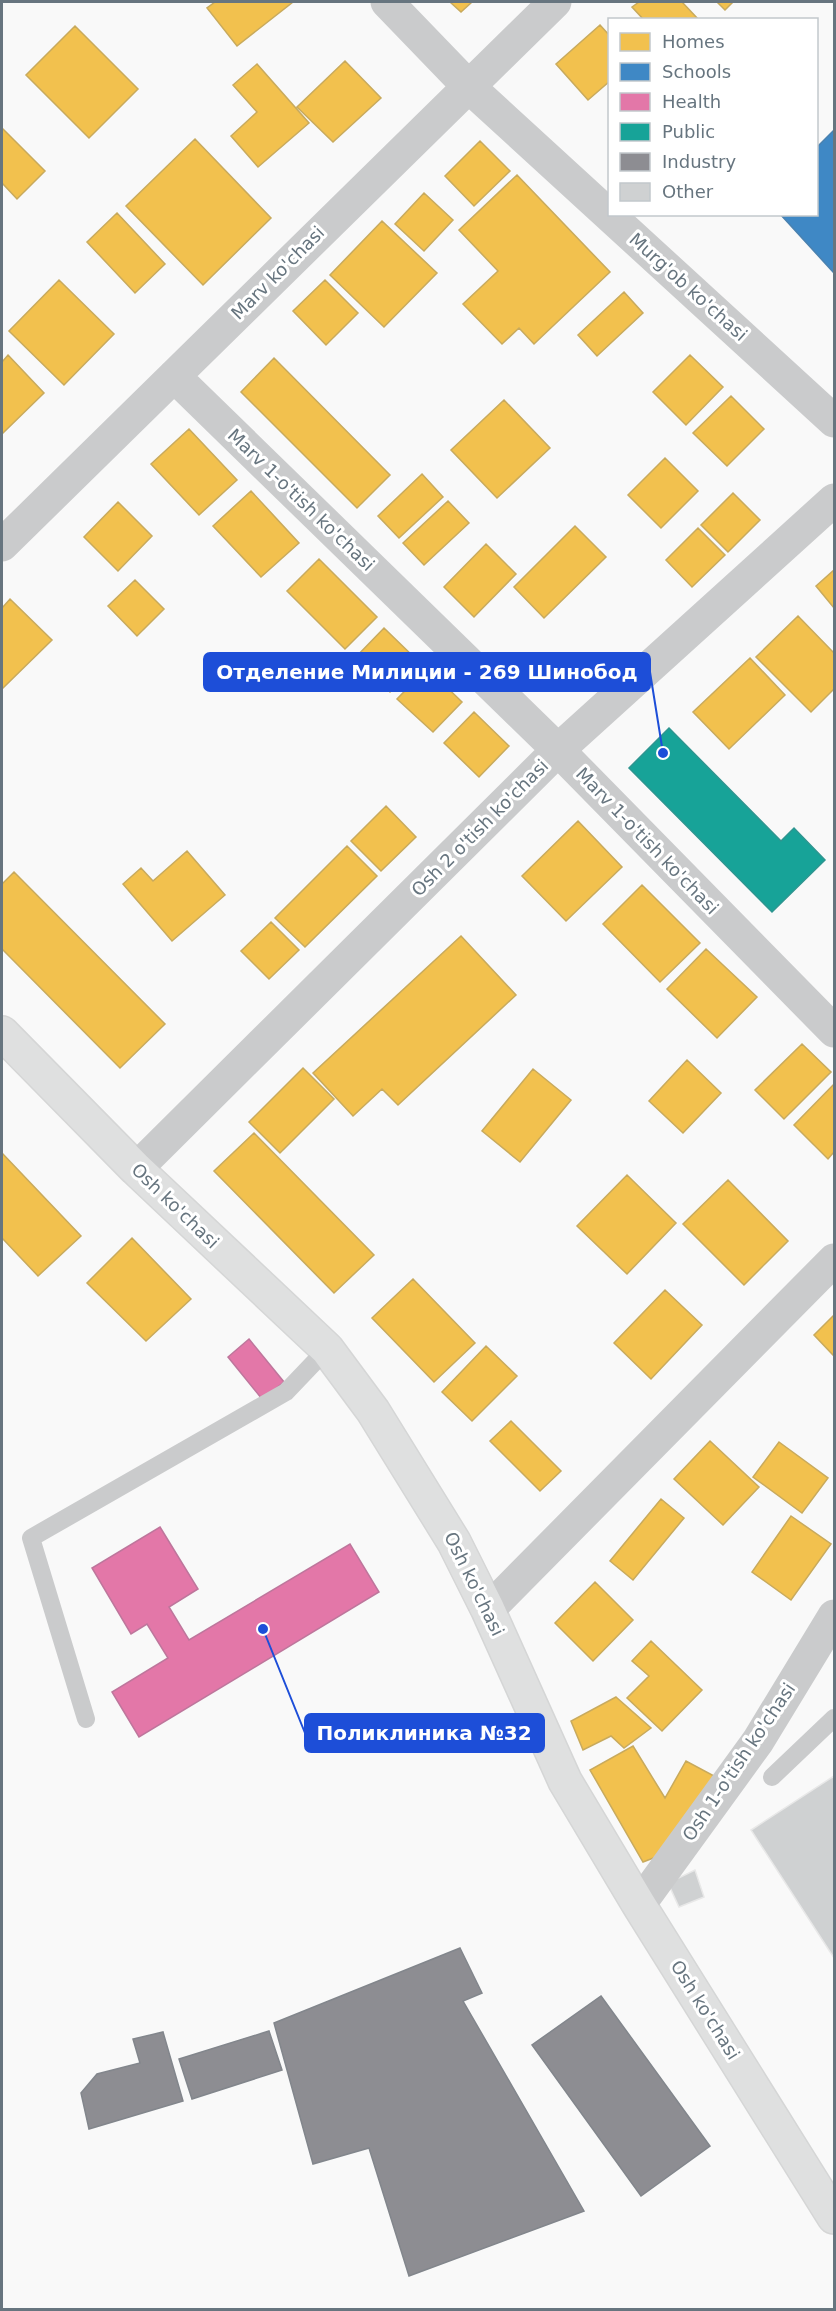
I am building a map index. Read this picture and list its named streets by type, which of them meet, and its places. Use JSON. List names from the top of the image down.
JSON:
{
  "streets": {
    "street": [
      "Marv ko'chasi",
      "Murg'ob ko'chasi",
      "Marv 1-o'tish ko'chasi",
      "Osh 2 o'tish ko'chasi",
      "Osh ko'chasi",
      "Osh 1-o'tish ko'chasi"
    ]
  },
  "crossings": [
    ["Marv ko'chasi", "Murg'ob ko'chasi"],
    ["Marv ko'chasi", "Marv 1-o'tish ko'chasi"],
    ["Marv 1-o'tish ko'chasi", "Osh 2 o'tish ko'chasi"],
    ["Osh 2 o'tish ko'chasi", "Osh ko'chasi"],
    ["Osh ko'chasi", "Osh 1-o'tish ko'chasi"]
  ],
  "places": ["Отделение Милиции - 269 Шинобод", "Поликлиника №32"],
  "legend": [
    "Homes",
    "Schools",
    "Health",
    "Public",
    "Industry",
    "Other"
  ]
}
